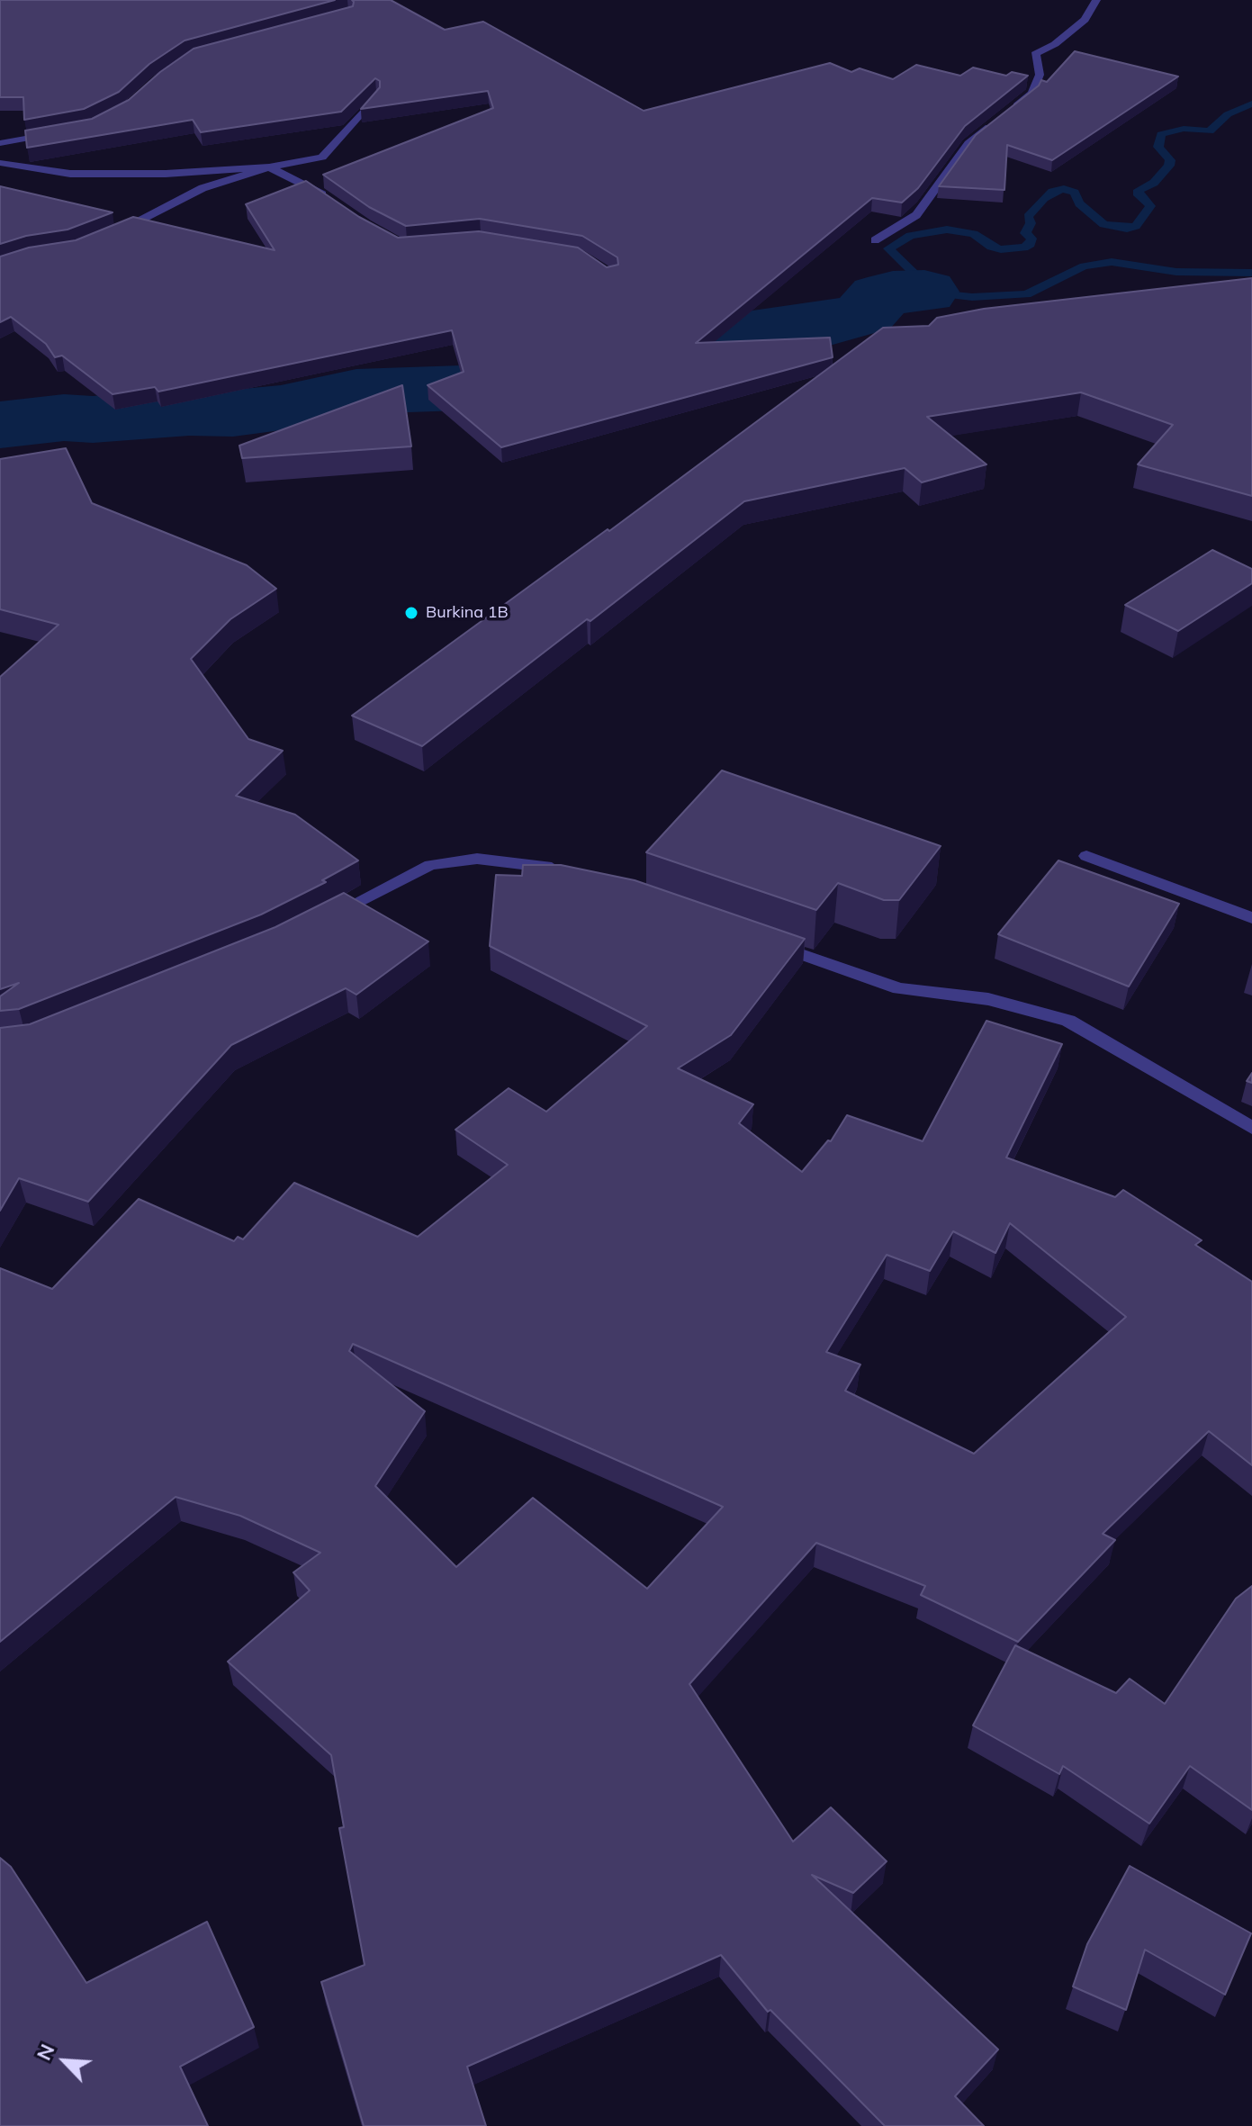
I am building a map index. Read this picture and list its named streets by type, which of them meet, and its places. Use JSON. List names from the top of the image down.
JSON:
{
  "places": ["Burkina 1B"],
  "north": "top left"
}
